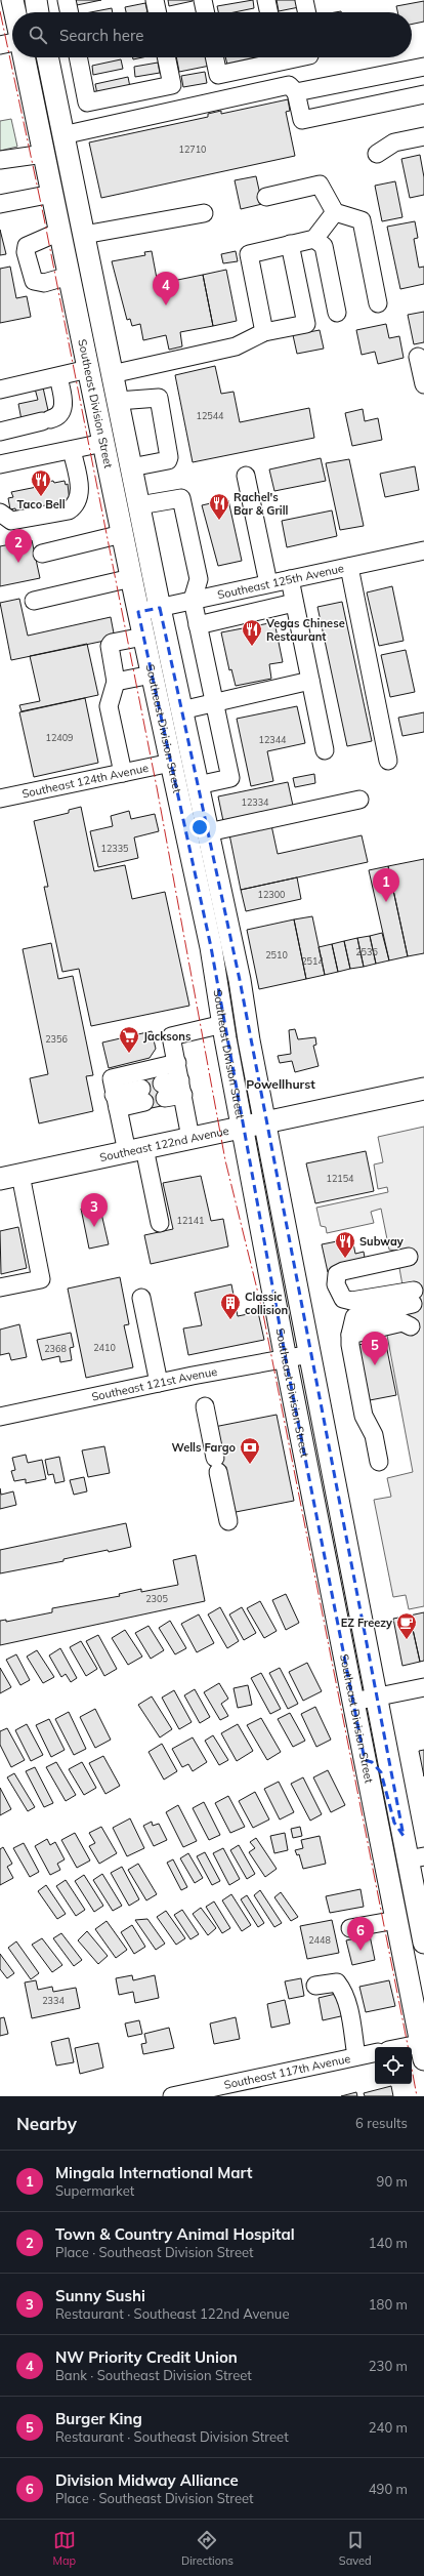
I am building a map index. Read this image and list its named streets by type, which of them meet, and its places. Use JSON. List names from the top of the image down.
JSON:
{
  "streets": {
    "main road": ["Southeast Division Street", "Southeast 122nd Avenue"],
    "street": [
      "Southeast 125th Avenue",
      "Southeast 124th Avenue",
      "Southeast 121st Avenue",
      "Southeast 117th Avenue"
    ]
  },
  "crossings": [
    ["Southeast Division Street", "Southeast 125th Avenue"],
    ["Southeast Division Street", "Southeast 124th Avenue"],
    ["Southeast Division Street", "Southeast 122nd Avenue"],
    ["Southeast Division Street", "Southeast 121st Avenue"]
  ],
  "districts": ["Powellhurst"],
  "places": {
    "restaurant": [
      "Taco Bell",
      "Rachel's Bar & Grill",
      "Vegas Chinese Restaurant",
      "Subway"
    ],
    "supermarket": ["Jacksons"],
    "building": ["Classic collision"],
    "bank": ["Wells Fargo"],
    "cafe": ["EZ Freezy"]
  },
  "house_numbers": [
    "12710",
    "12544",
    "12409",
    "12344",
    "12334",
    "12335",
    "12300",
    "2536",
    "2510",
    "2514",
    "2356",
    "12154",
    "12141",
    "2410",
    "2368",
    "2305",
    "2448",
    "2334"
  ],
  "page": {
    "search": "Search here",
    "pins": [
      "4",
      "2",
      "1",
      "3",
      "5",
      "6"
    ],
    "heading": ["Nearby", "6 results"],
    "list": [
      {
        "mark": "1",
        "name": "Mingala International Mart",
        "note": "Supermarket",
        "value": "90 m"
      },
      {
        "mark": "2",
        "name": "Town & Country Animal Hospital",
        "note": "Place · Southeast Division Street",
        "value": "140 m"
      },
      {
        "mark": "3",
        "name": "Sunny Sushi",
        "note": "Restaurant · Southeast 122nd Avenue",
        "value": "180 m"
      },
      {
        "mark": "4",
        "name": "NW Priority Credit Union",
        "note": "Bank · Southeast Division Street",
        "value": "230 m"
      },
      {
        "mark": "5",
        "name": "Burger King",
        "note": "Restaurant · Southeast Division Street",
        "value": "240 m"
      },
      {
        "mark": "6",
        "name": "Division Midway Alliance",
        "note": "Place · Southeast Division Street",
        "value": "490 m"
      }
    ],
    "nav": ["Map", "Directions", "Saved"]
  }
}
